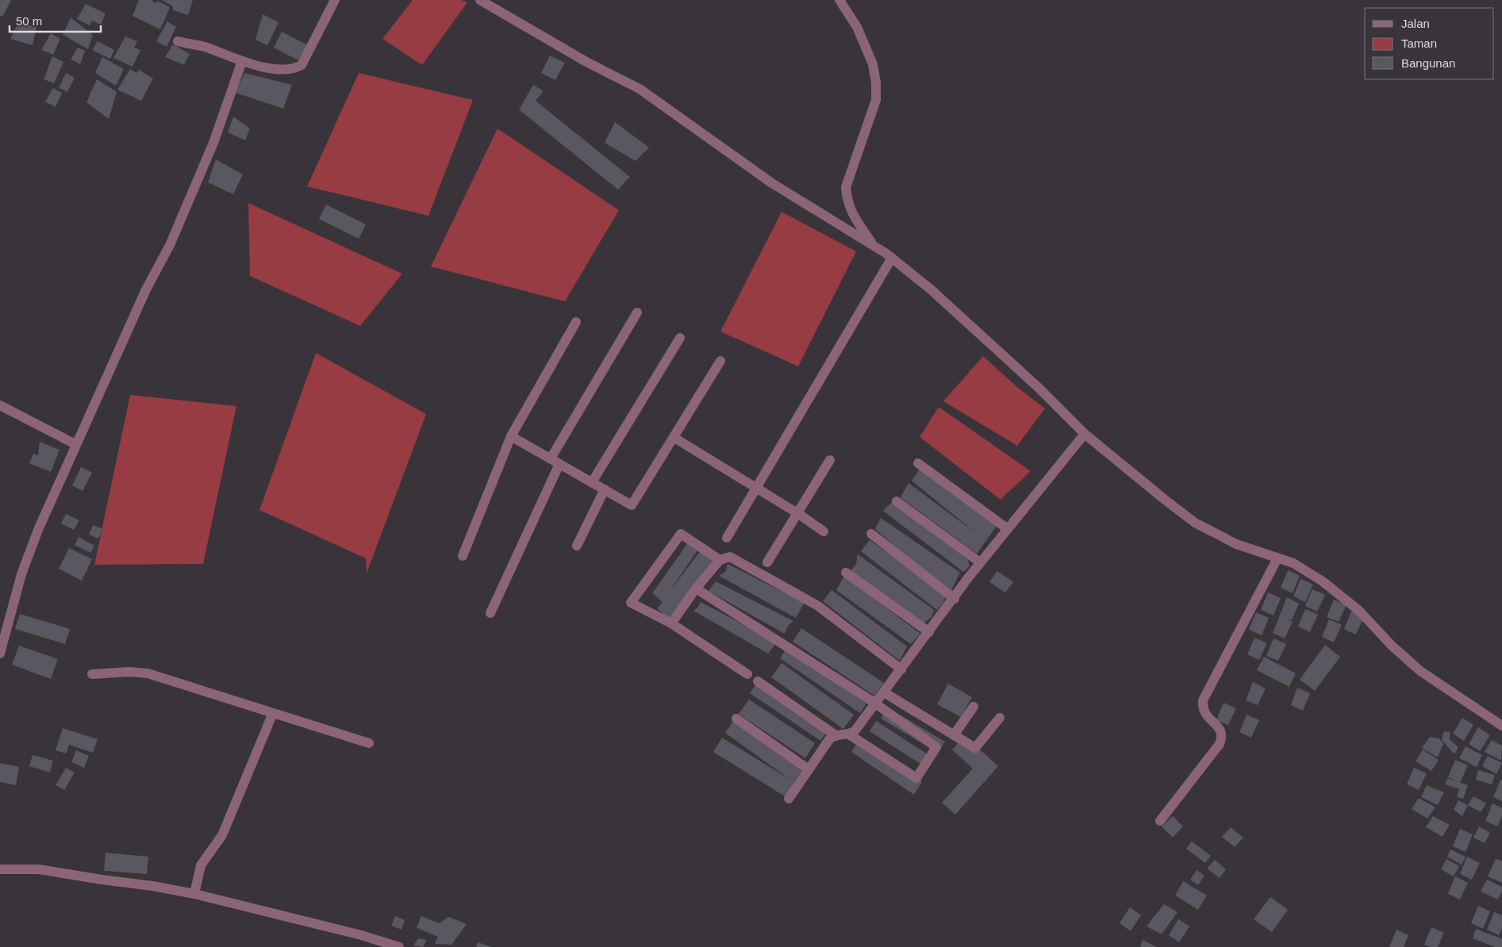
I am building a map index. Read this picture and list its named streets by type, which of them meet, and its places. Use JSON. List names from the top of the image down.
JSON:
{
  "legend": ["Jalan", "Taman", "Bangunan"],
  "scale_bar": "50 m"
}
